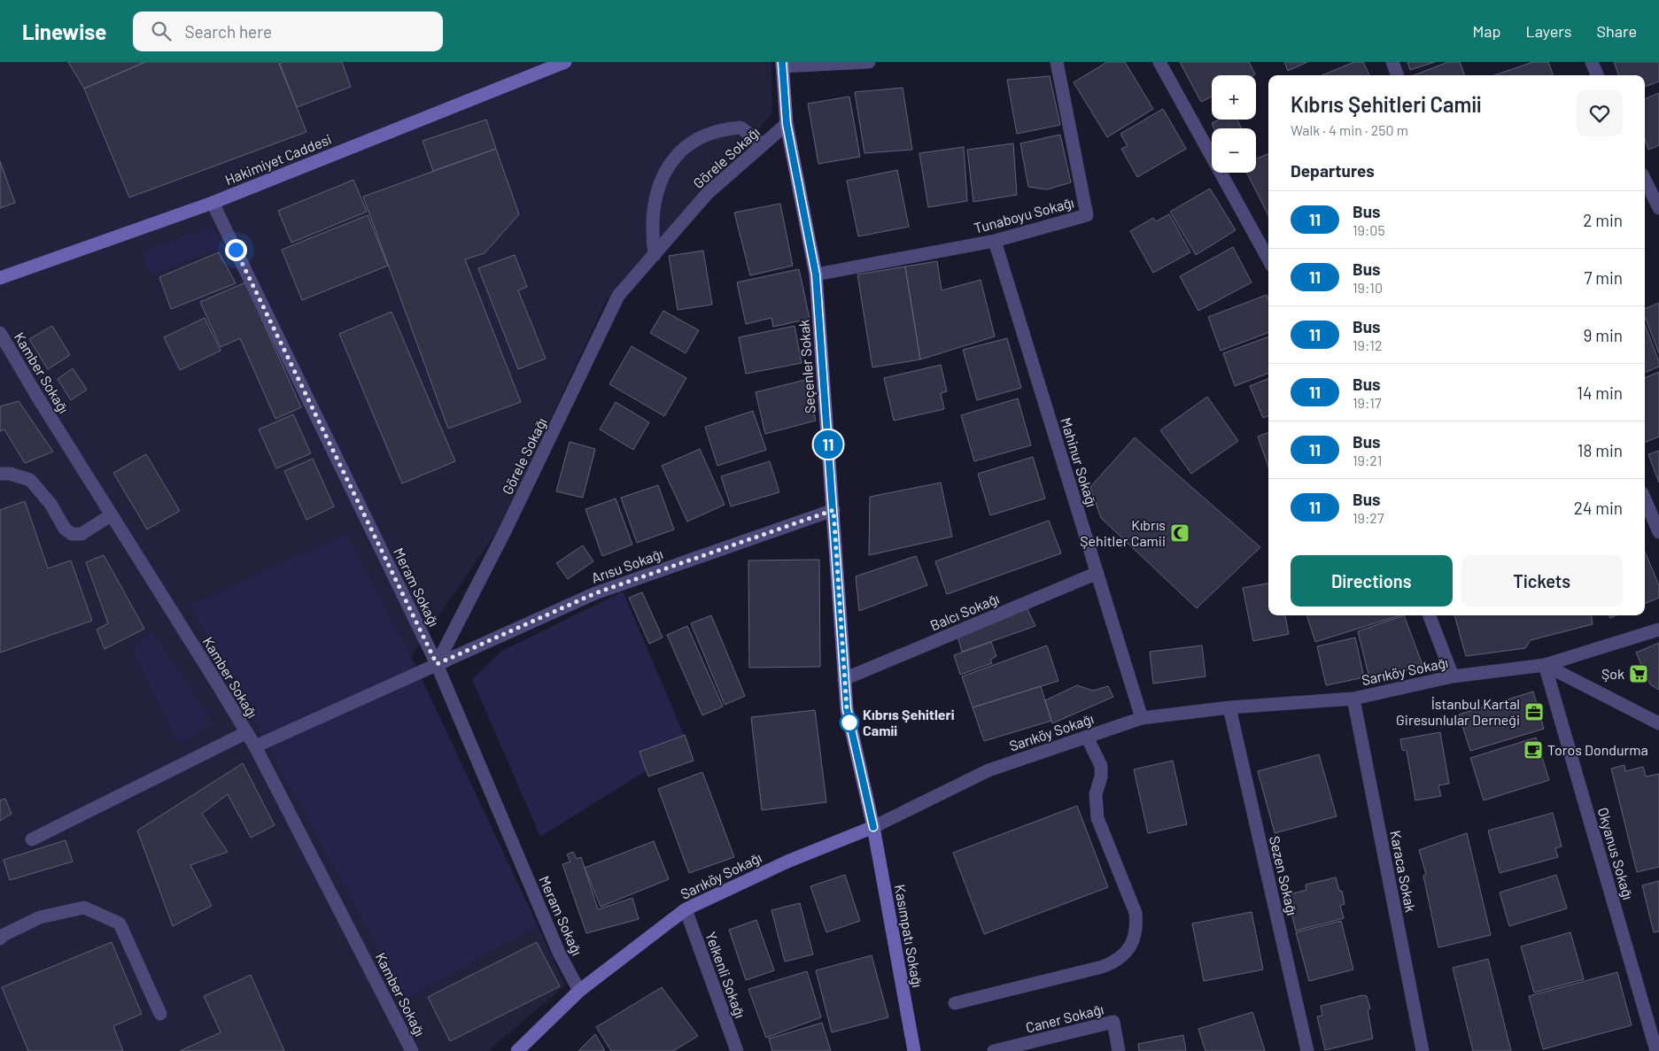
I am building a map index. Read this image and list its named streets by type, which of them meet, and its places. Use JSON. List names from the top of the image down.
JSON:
{
  "streets": {
    "street": [
      "Görele Sokağı",
      "Hakimiyet Caddesi",
      "Tunaboyu Sokağı",
      "Seçenler Sokak",
      "Kamber Sokağı",
      "Mahinur Sokağı",
      "Arısu Sokağı",
      "Meram Sokağı",
      "Balcı Sokağı",
      "Sarıköy Sokağı",
      "Okyanus Sokağı",
      "Karaca Sokak",
      "Sezen Sokağı",
      "Kasımpatı Sokağı",
      "Yelkenli Sokağı",
      "Caner Sokağı"
    ]
  },
  "crossings": [
    ["Görele Sokağı", "Seçenler Sokak"],
    ["Görele Sokağı", "Arısu Sokağı"],
    ["Görele Sokağı", "Meram Sokağı"],
    ["Hakimiyet Caddesi", "Meram Sokağı"],
    ["Tunaboyu Sokağı", "Seçenler Sokak"],
    ["Tunaboyu Sokağı", "Mahinur Sokağı"],
    ["Seçenler Sokak", "Arısu Sokağı"],
    ["Seçenler Sokak", "Balcı Sokağı"],
    ["Seçenler Sokak", "Sarıköy Sokağı"],
    ["Seçenler Sokak", "Kasımpatı Sokağı"],
    ["Mahinur Sokağı", "Balcı Sokağı"],
    ["Mahinur Sokağı", "Sarıköy Sokağı"],
    ["Arısu Sokağı", "Meram Sokağı"],
    ["Meram Sokağı", "Sarıköy Sokağı"],
    ["Sarıköy Sokağı", "Okyanus Sokağı"],
    ["Sarıköy Sokağı", "Karaca Sokak"],
    ["Sarıköy Sokağı", "Sezen Sokağı"],
    ["Sarıköy Sokağı", "Kasımpatı Sokağı"],
    ["Sarıköy Sokağı", "Yelkenli Sokağı"]
  ],
  "places": {
    "mosque": ["Kıbrıs Şehitler Camii"],
    "supermarket": ["Şok"],
    "office": ["İstanbul Kartal Giresunlular Derneği"],
    "other": ["Kıbrıs Şehi̇tleri̇ Cami̇i̇"],
    "cafe": ["Toros Dondurma"]
  },
  "lines": ["bus line 11"],
  "page": {
    "header": "Linewise",
    "search": "Search here",
    "nav": ["Map", "Layers", "Share"],
    "on_map": "11",
    "map_buttons": ["+", "−"],
    "heading": [
      ["Kıbrıs Şehi̇tleri̇ Cami̇i̇", "Walk · 4 min · 250 m"],
      "Departures"
    ],
    "list": [
      {
        "mark": "11",
        "name": "Bus",
        "note": "19:05",
        "value": "2 min"
      },
      {
        "mark": "11",
        "name": "Bus",
        "note": "19:10",
        "value": "7 min"
      },
      {
        "mark": "11",
        "name": "Bus",
        "note": "19:12",
        "value": "9 min"
      },
      {
        "mark": "11",
        "name": "Bus",
        "note": "19:17",
        "value": "14 min"
      },
      {
        "mark": "11",
        "name": "Bus",
        "note": "19:21",
        "value": "18 min"
      },
      {
        "mark": "11",
        "name": "Bus",
        "note": "19:27",
        "value": "24 min"
      }
    ],
    "buttons": ["Directions", "Tickets"]
  }
}
